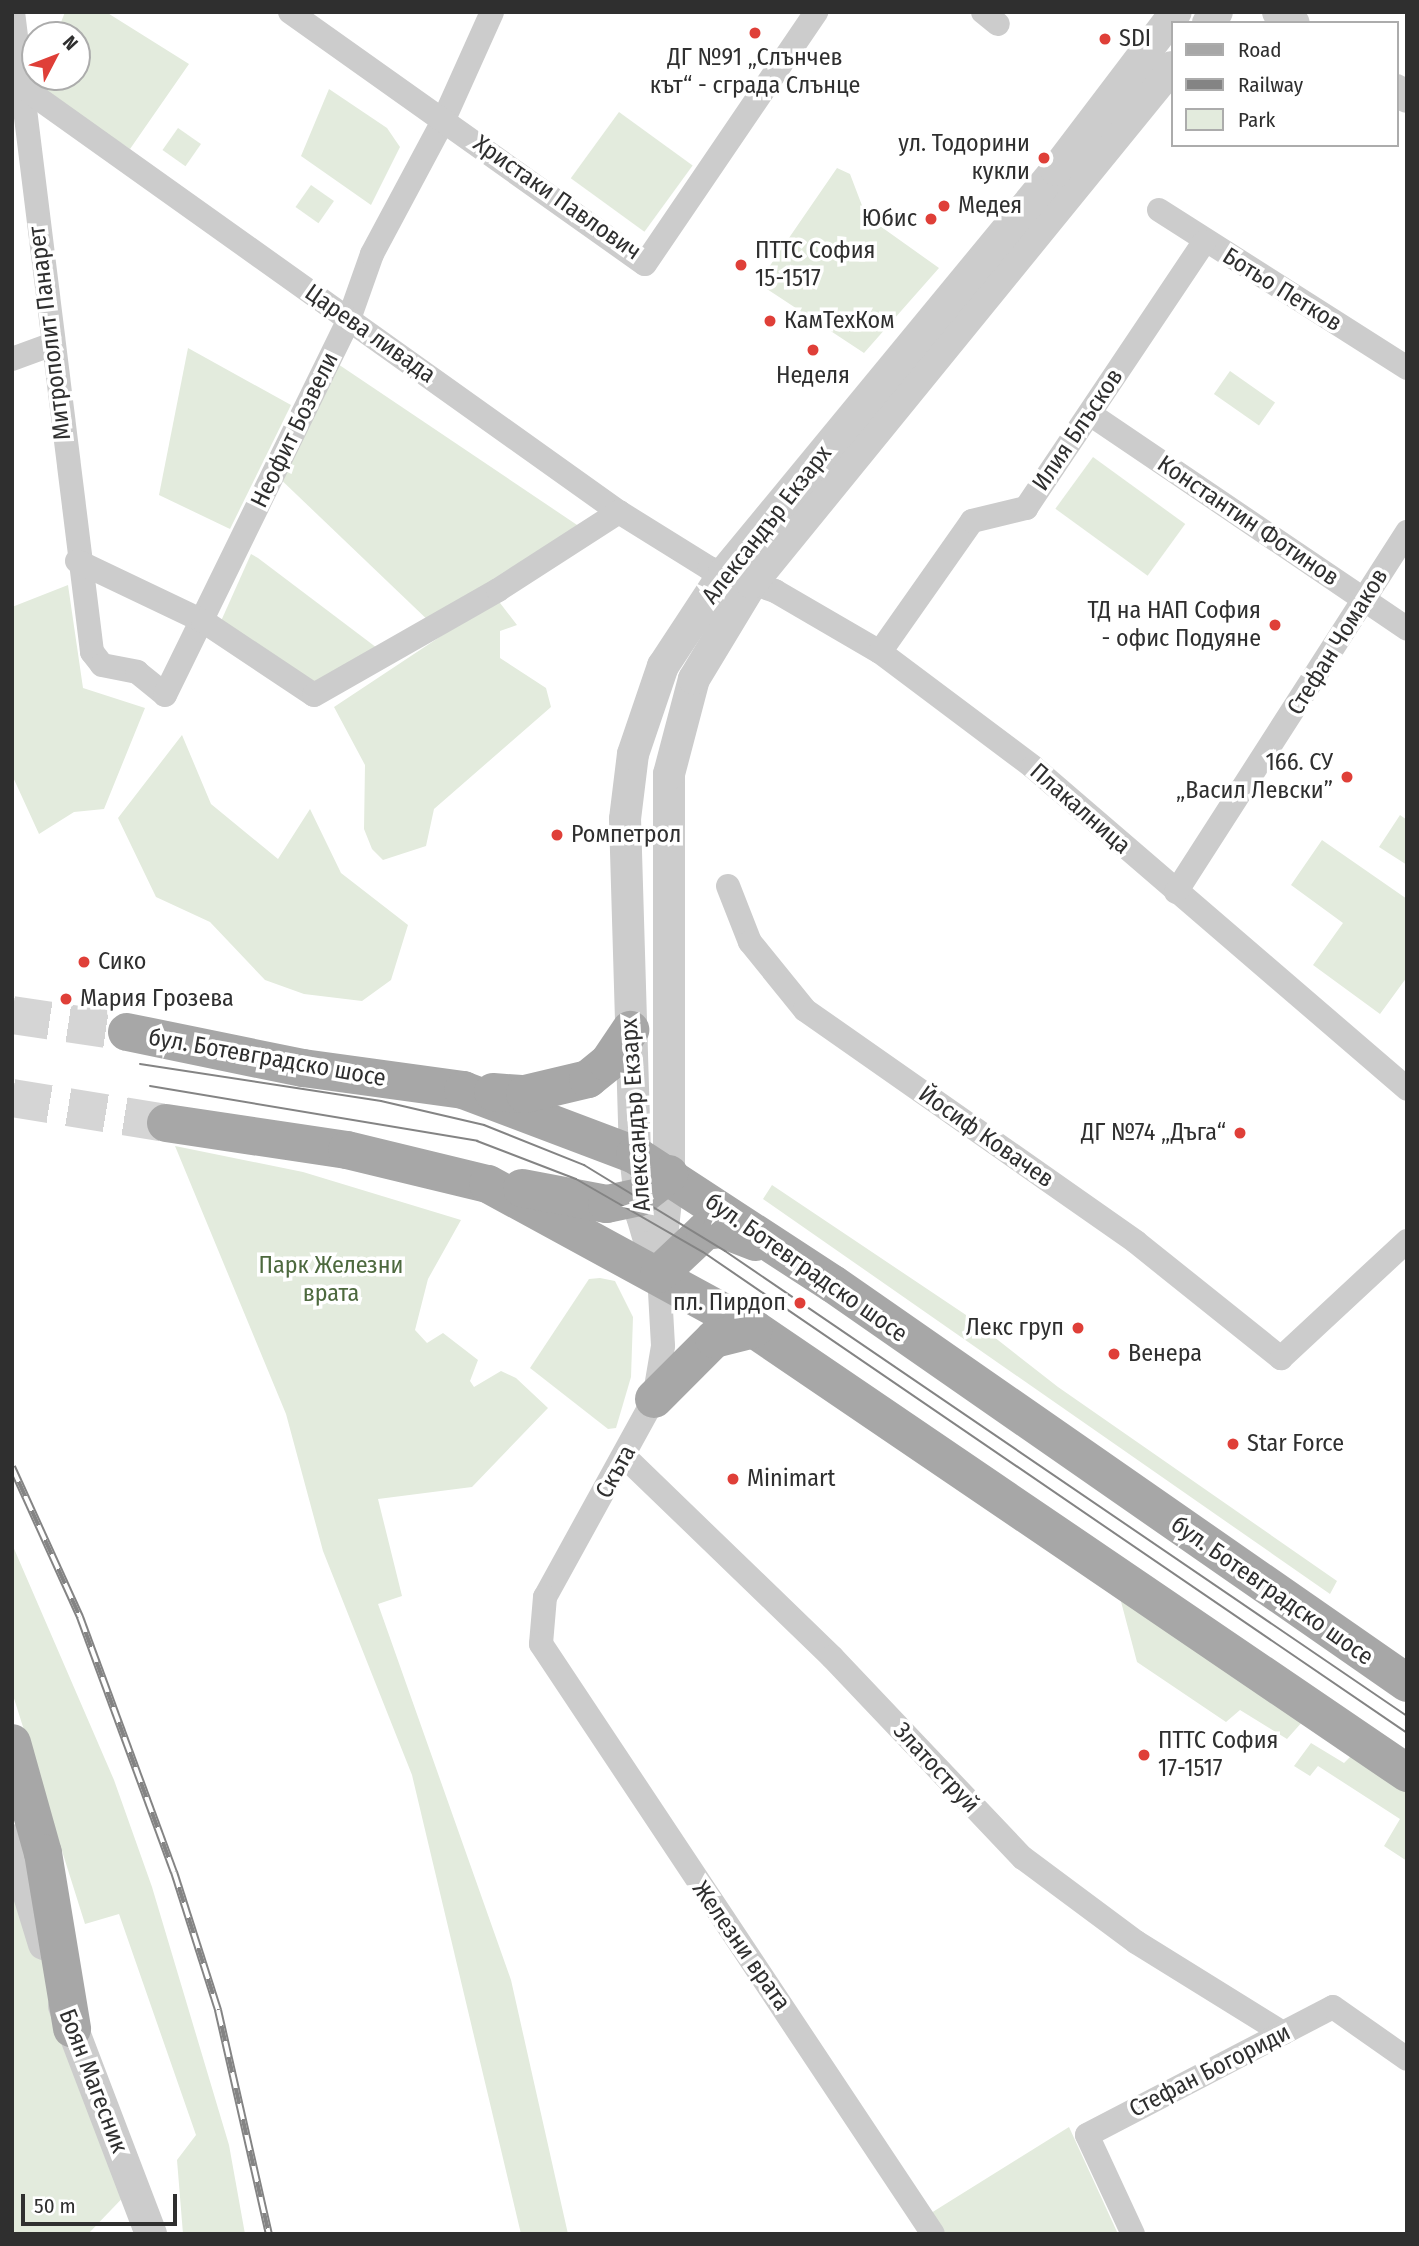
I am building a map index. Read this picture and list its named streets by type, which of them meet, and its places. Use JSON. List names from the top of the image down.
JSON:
{
  "streets": {
    "main road": ["бул. Ботевградско шосе"],
    "street": [
      "Христаки Павлович",
      "Ботьо Петков",
      "Митрополит Панарет",
      "Царева ливада",
      "Неофит Бозвели",
      "Илия Блъсков",
      "Константин Фотинов",
      "Александър Екзарх",
      "Стефан Чомаков",
      "Плакалница",
      "Йосиф Ковачев",
      "Скъта",
      "Златоструй",
      "Железни врата",
      "Стефан Богориди",
      "Боян Магесник"
    ]
  },
  "crossings": [
    ["Христаки Павлович", "Неофит Бозвели"],
    ["Ботьо Петков", "Илия Блъсков"],
    ["Митрополит Панарет", "Неофит Бозвели"],
    ["Царева ливада", "Неофит Бозвели"],
    ["Царева ливада", "Александър Екзарх"],
    ["Царева ливада", "Плакалница"],
    ["Илия Блъсков", "Константин Фотинов"],
    ["Илия Блъсков", "Плакалница"],
    ["Константин Фотинов", "Стефан Чомаков"],
    ["Александър Екзарх", "Плакалница"],
    ["Александър Екзарх", "бул. Ботевградско шосе"],
    ["Александър Екзарх", "Скъта"],
    ["Стефан Чомаков", "Плакалница"],
    ["Скъта", "Златоструй"],
    ["Скъта", "Железни врата"],
    ["Златоструй", "Стефан Богориди"]
  ],
  "parks": ["Парк Железни врата"],
  "places": [
    "ДГ №91 „Слънчев кът“ - сграда Слънце",
    "SDI",
    "ул. Тодорини кукли",
    "Медея",
    "Юбис",
    "ПТТС София 15-1517",
    "КамТехКом",
    "Неделя",
    "ТД на НАП София - офис Подуяне",
    "166. СУ „Васил Левски”",
    "Ромпетрол",
    "Сико",
    "Мария Грозева",
    "ДГ №74 „Дъга“",
    "пл. Пирдоп",
    "Лекс груп",
    "Венера",
    "Star Force",
    "Minimart",
    "ПТТС София 17-1517"
  ],
  "legend": ["Road", "Railway", "Park"],
  "scale_bar": "50 m",
  "north": "top right"
}
